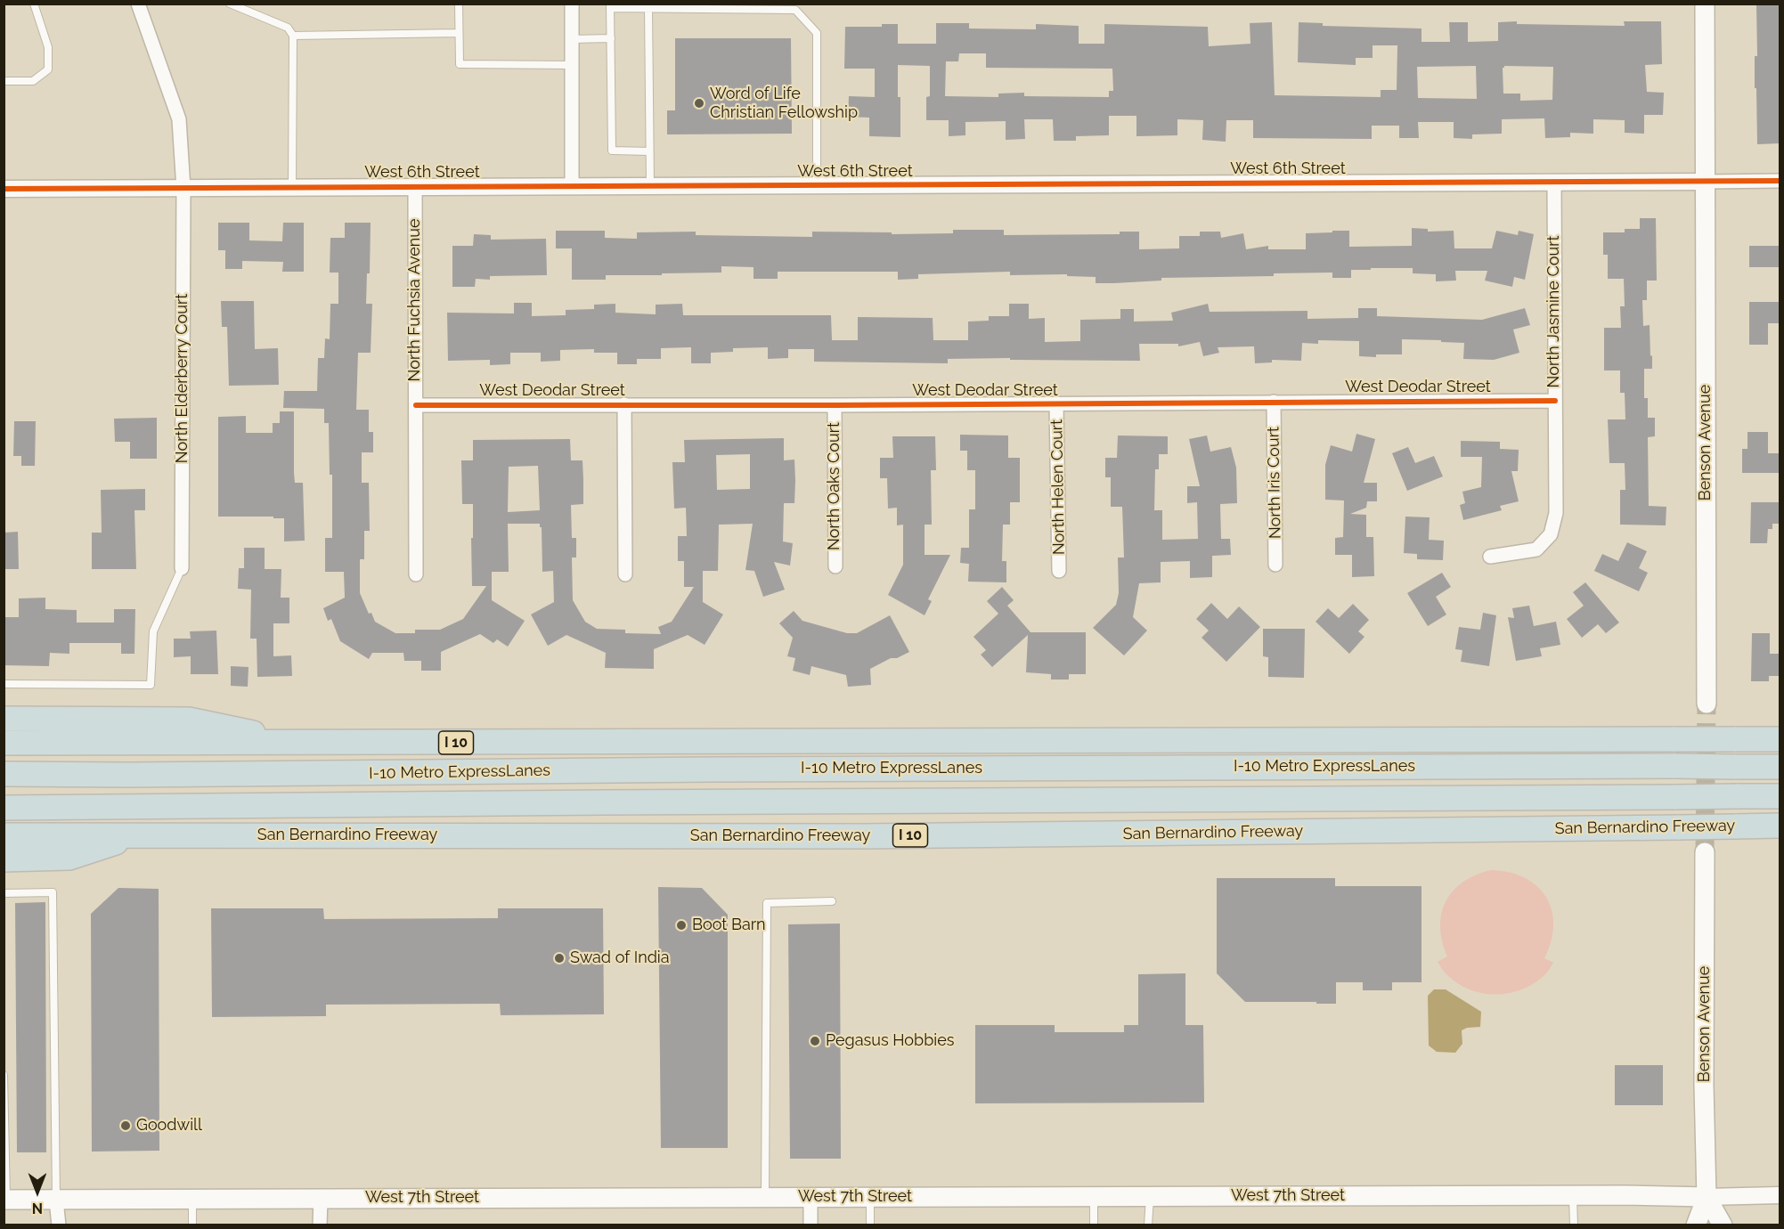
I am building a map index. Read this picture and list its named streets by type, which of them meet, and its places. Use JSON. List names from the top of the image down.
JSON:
{
  "streets": {
    "highway": ["I 10", "I-10 Metro ExpressLanes", "San Bernardino Freeway"],
    "main road": ["Benson Avenue", "West 7th Street"],
    "street": [
      "West 6th Street",
      "North Fuchsia Avenue",
      "North Jasmine Court",
      "North Elderberry Court",
      "West Deodar Street",
      "North Iris Court",
      "North Oaks Court",
      "North Helen Court"
    ]
  },
  "crossings": [
    ["West 6th Street", "North Fuchsia Avenue"],
    ["West 6th Street", "North Jasmine Court"],
    ["West 6th Street", "North Elderberry Court"],
    ["West 6th Street", "Benson Avenue"],
    ["North Fuchsia Avenue", "West Deodar Street"],
    ["North Jasmine Court", "West Deodar Street"],
    ["West Deodar Street", "North Iris Court"],
    ["West Deodar Street", "North Oaks Court"],
    ["West Deodar Street", "North Helen Court"],
    ["Benson Avenue", "West 7th Street"]
  ],
  "places": [
    "Word of Life Christian Fellowship",
    "Boot Barn",
    "Swad of India",
    "Pegasus Hobbies",
    "Goodwill"
  ],
  "north": "bottom"
}
